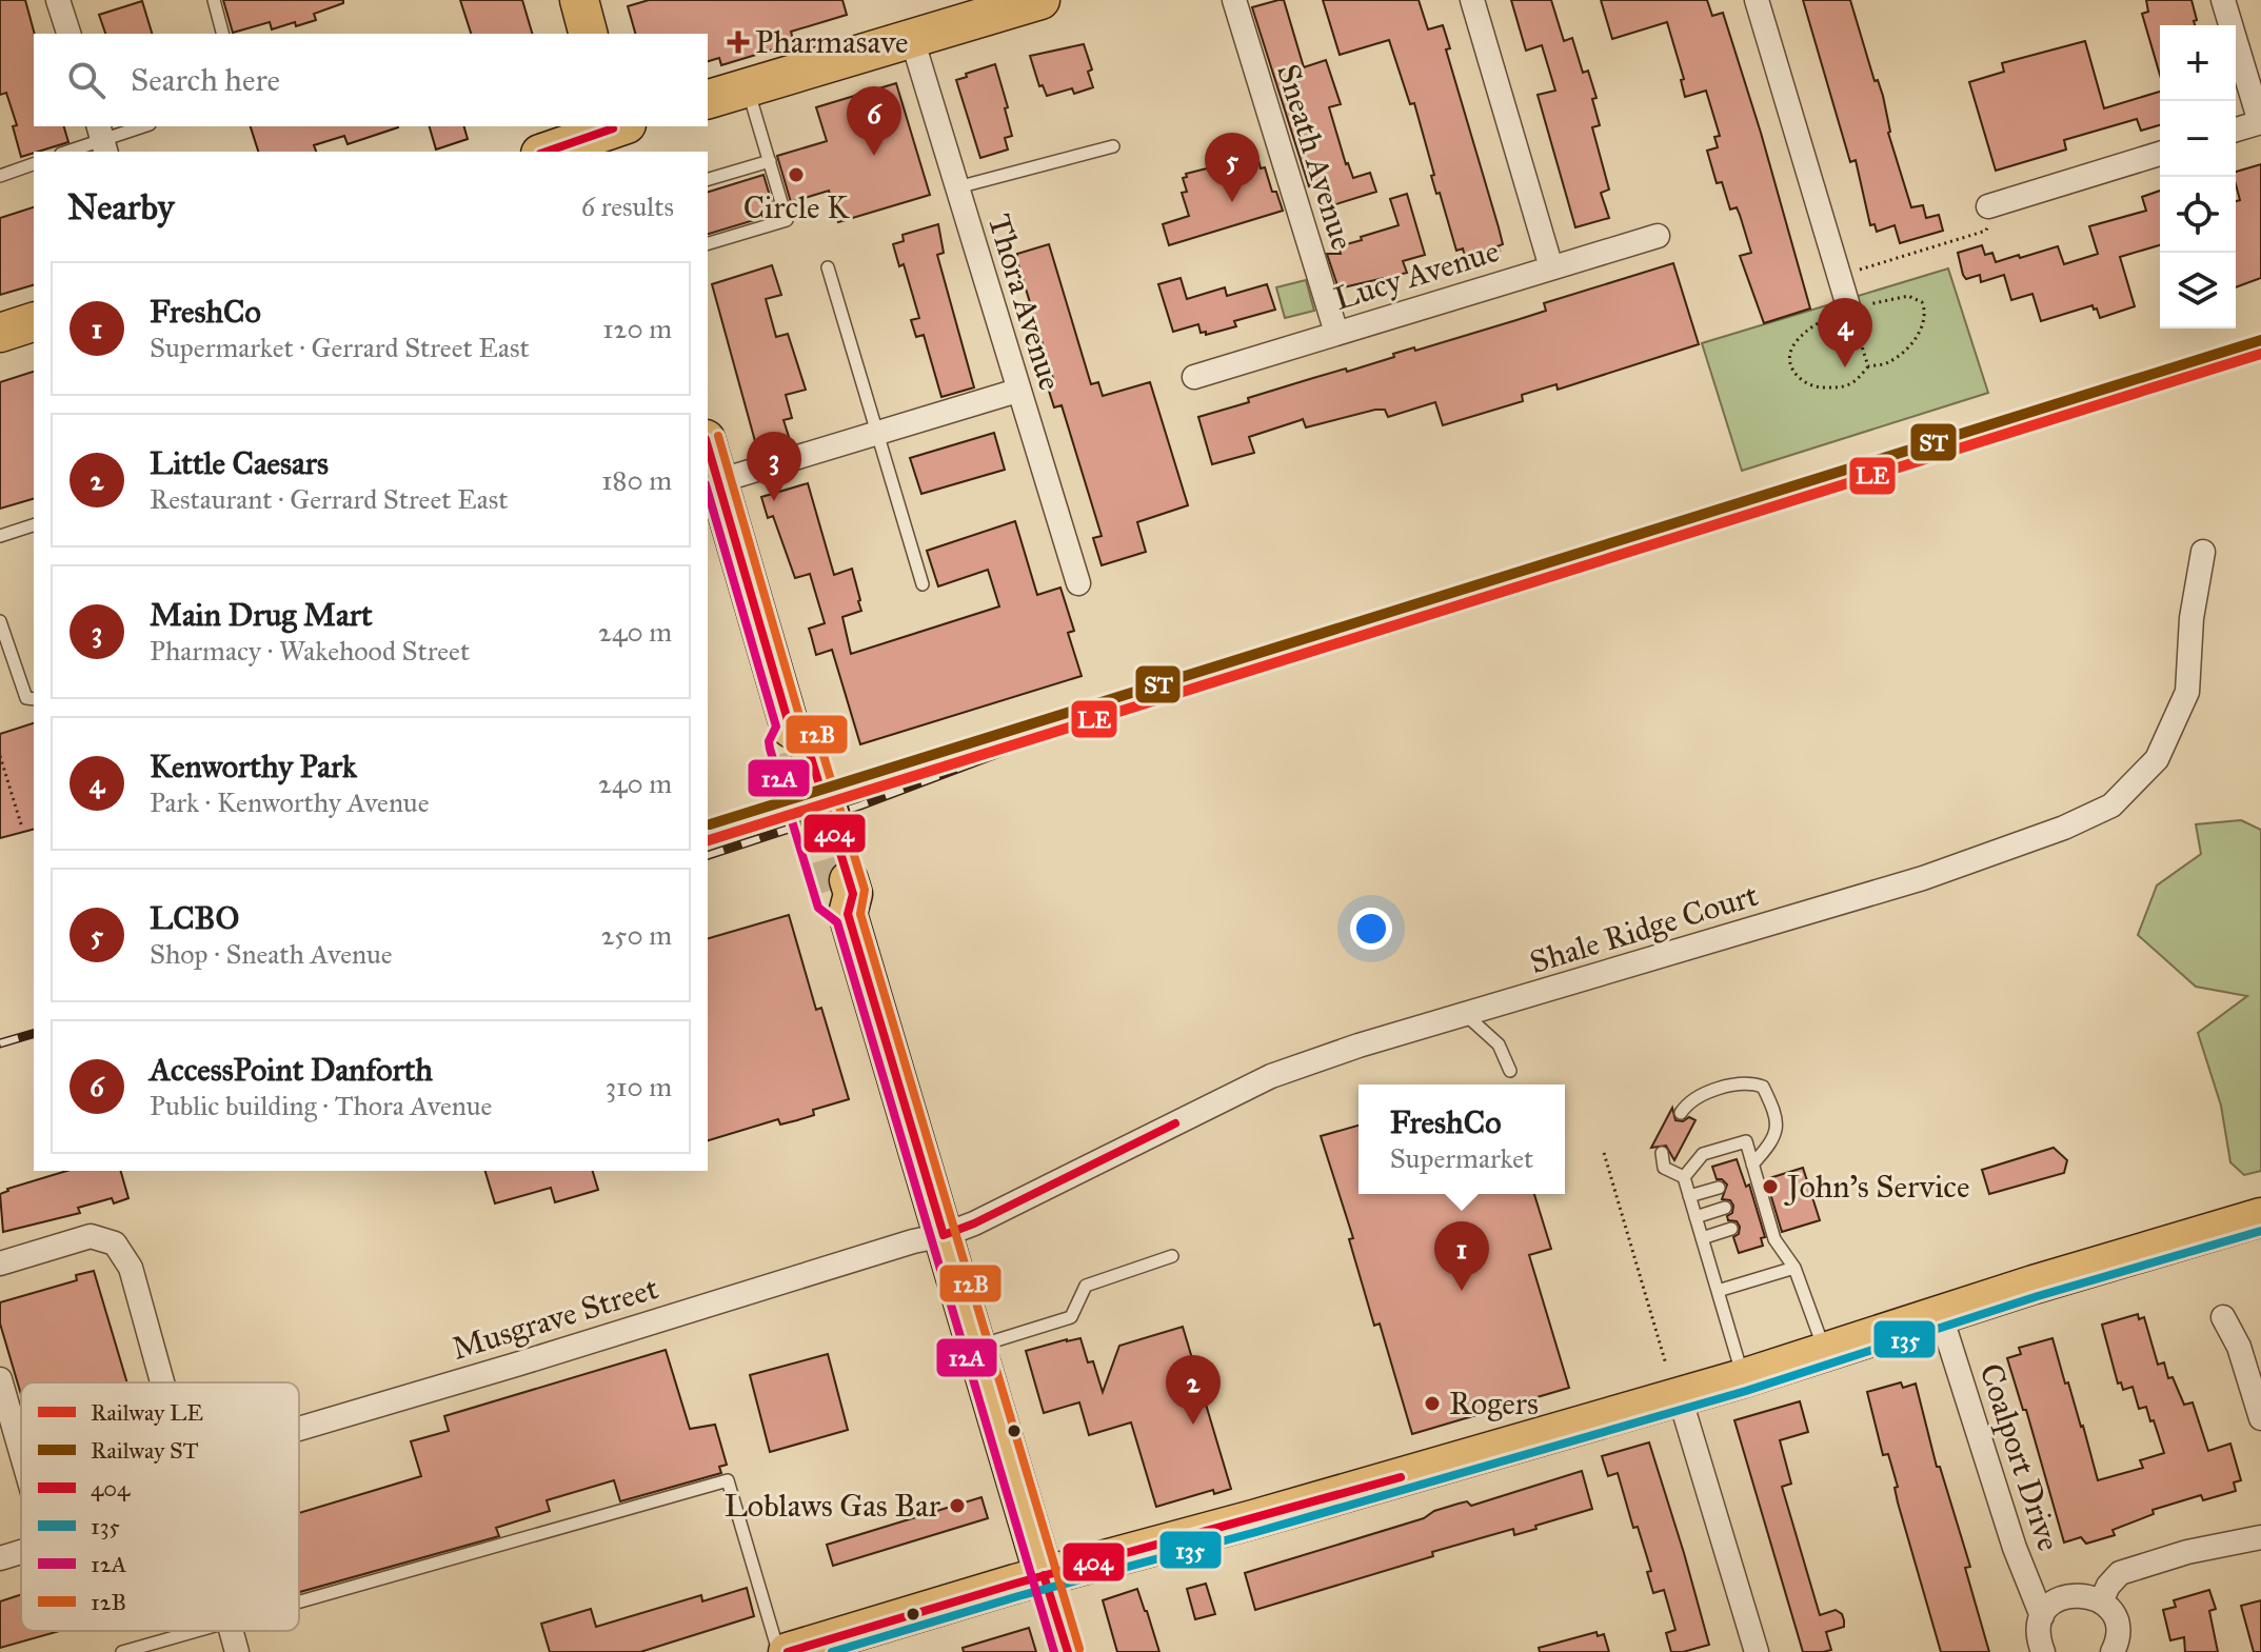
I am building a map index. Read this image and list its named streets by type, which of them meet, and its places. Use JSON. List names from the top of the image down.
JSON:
{
  "streets": {
    "street": [
      "Sneath Avenue",
      "Lucy Avenue",
      "Thora Avenue",
      "Shale Ridge Court",
      "Musgrave Street",
      "Coalport Drive"
    ]
  },
  "crossings": [
    ["Sneath Avenue", "Lucy Avenue"],
    ["Shale Ridge Court", "Musgrave Street"]
  ],
  "places": {
    "health": ["Pharmasave"],
    "other": [
      "Circle K",
      "John's Service",
      "Rogers",
      "Loblaws Gas Bar"
    ]
  },
  "lines": [
    "transit line 404",
    "rail line ST",
    "rail line LE",
    "transit line 12B",
    "transit line 12A",
    "transit line 135"
  ],
  "legend": [
    "Railway LE",
    "Railway ST",
    "404",
    "135",
    "12A",
    "12B"
  ],
  "page": {
    "map_buttons": ["+", "−"],
    "search": "Search here",
    "pins": [
      "6",
      "5",
      "4",
      "3",
      "1",
      "2"
    ],
    "heading": ["Nearby", "6 results"],
    "list": [
      {
        "mark": "1",
        "name": "FreshCo",
        "note": "Supermarket · Gerrard Street East",
        "value": "120 m"
      },
      {
        "mark": "2",
        "name": "Little Caesars",
        "note": "Restaurant · Gerrard Street East",
        "value": "180 m"
      },
      {
        "mark": "3",
        "name": "Main Drug Mart",
        "note": "Pharmacy · Wakehood Street",
        "value": "240 m"
      },
      {
        "mark": "4",
        "name": "Kenworthy Park",
        "note": "Park · Kenworthy Avenue",
        "value": "240 m"
      },
      {
        "mark": "5",
        "name": "LCBO",
        "note": "Shop · Sneath Avenue",
        "value": "250 m"
      },
      {
        "mark": "6",
        "name": "AccessPoint Danforth",
        "note": "Public building · Thora Avenue",
        "value": "310 m"
      }
    ],
    "popup": ["FreshCo", "Supermarket"]
  }
}
